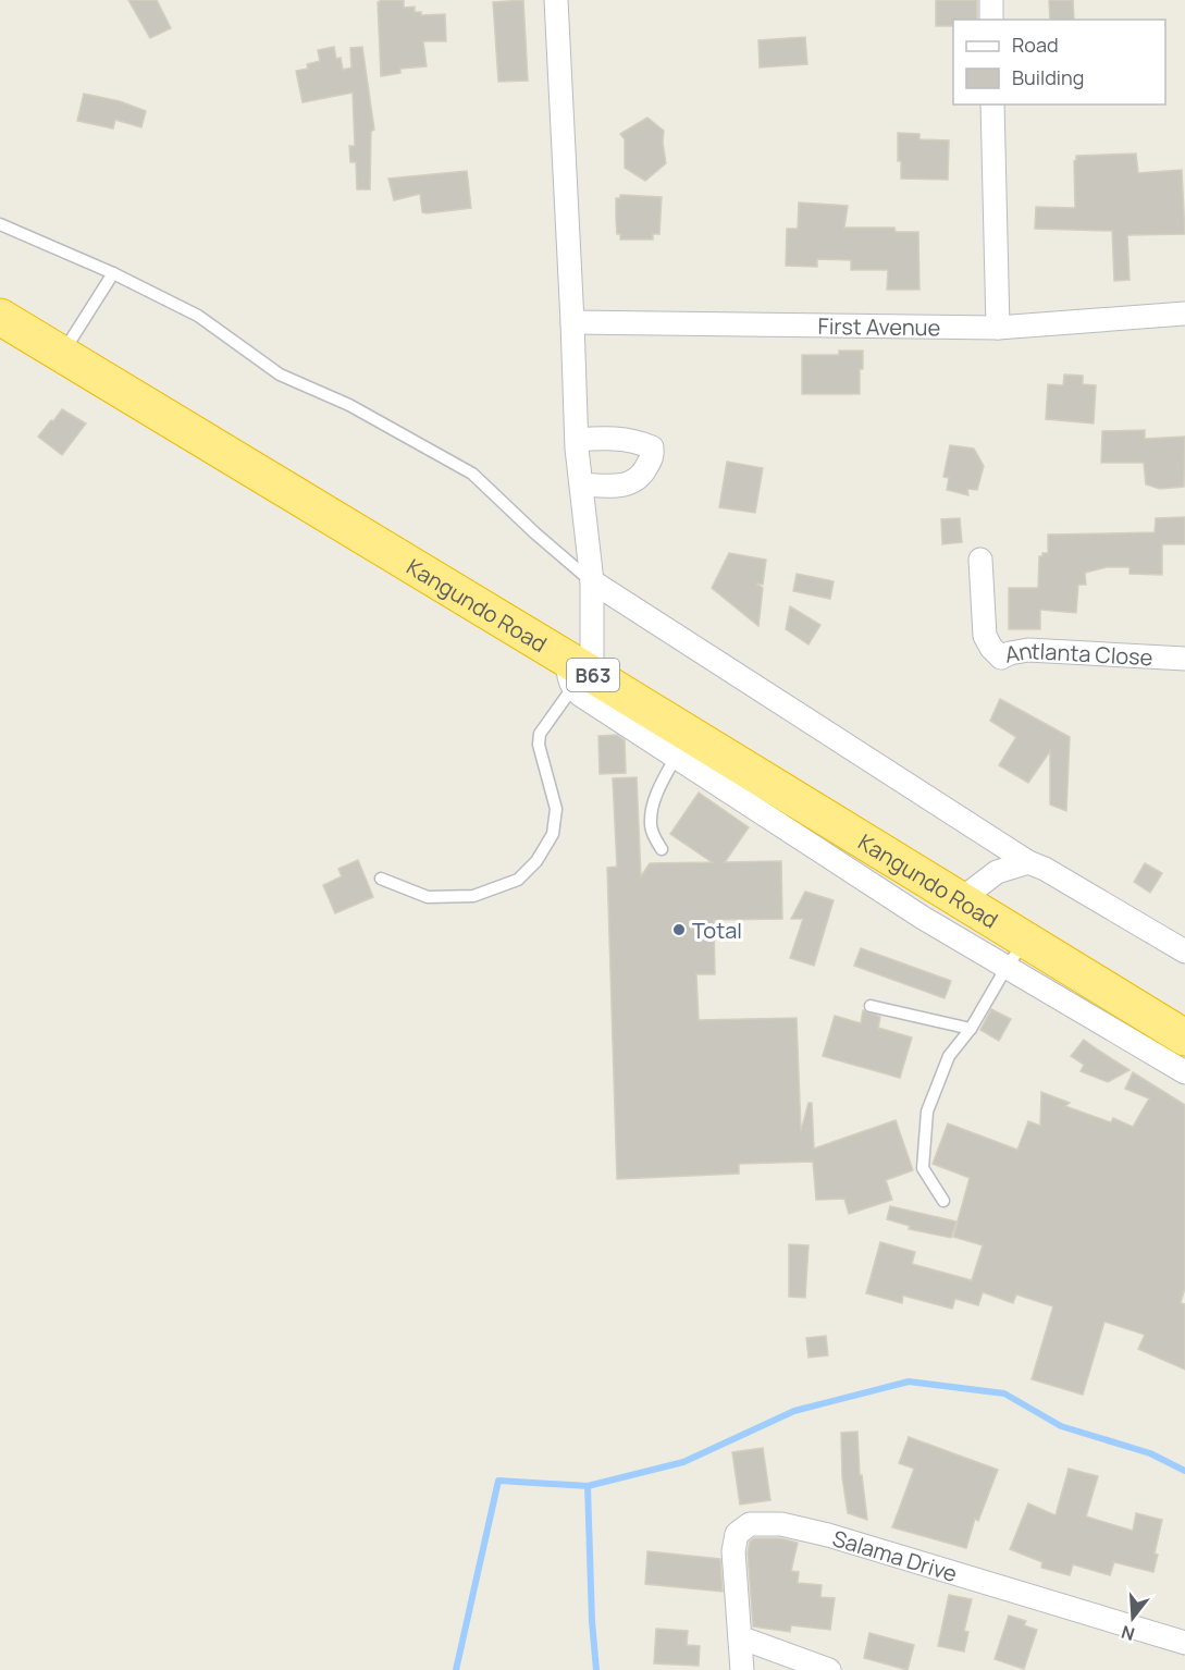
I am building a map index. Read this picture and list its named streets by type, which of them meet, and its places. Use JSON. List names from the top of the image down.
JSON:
{
  "streets": {
    "highway": ["Kangundo Road", "B63"],
    "street": ["First Avenue", "Antlanta Close", "Salama Drive"]
  },
  "places": ["Total"],
  "legend": ["Road", "Building"],
  "north": "bottom"
}
